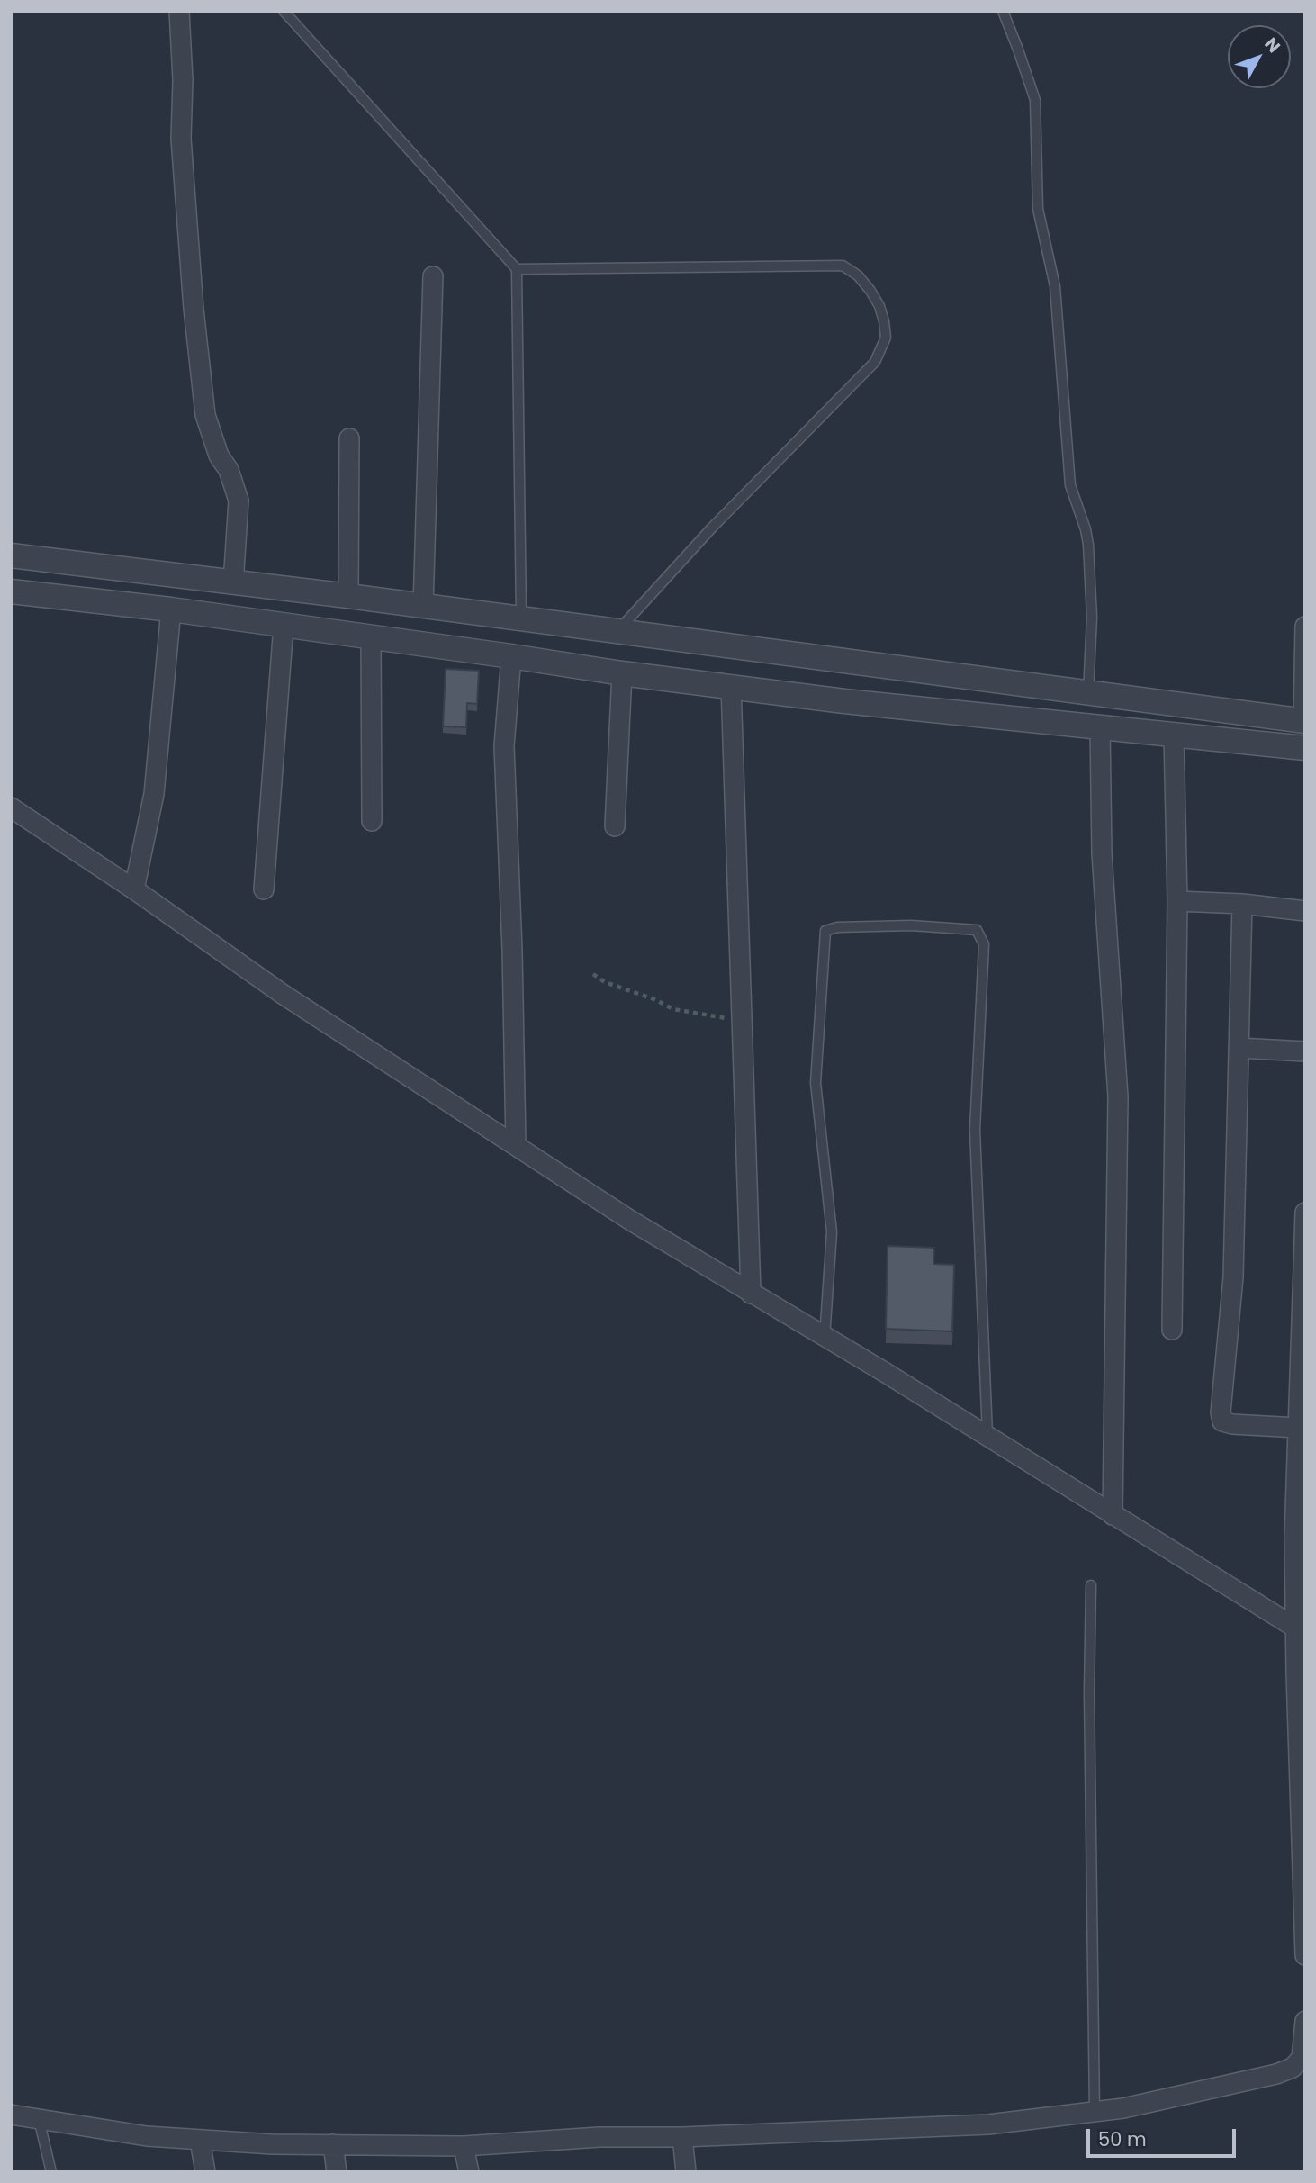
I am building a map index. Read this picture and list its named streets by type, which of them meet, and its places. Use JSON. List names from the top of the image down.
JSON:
{
  "scale_bar": "50 m",
  "north": "top right"
}
